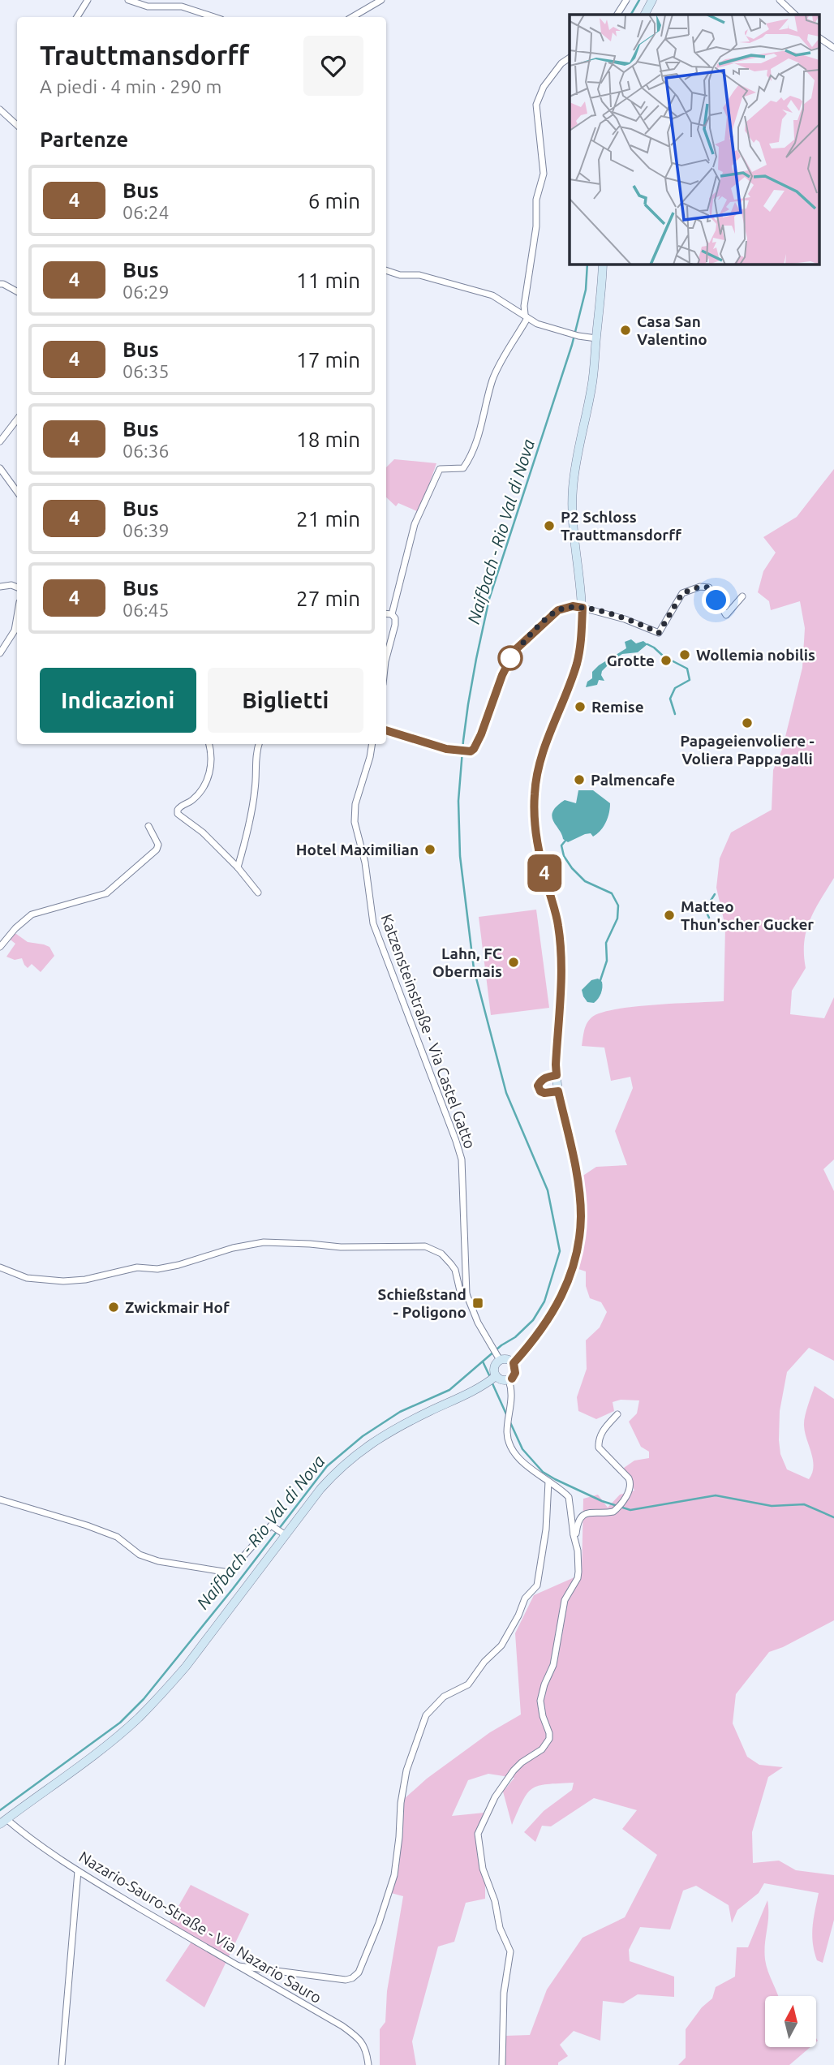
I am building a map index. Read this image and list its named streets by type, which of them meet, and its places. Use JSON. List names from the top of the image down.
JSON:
{
  "streets": {
    "street": ["Katzensteinstraße - Via Castel Gatto", "Nazario-Sauro-Straße - Via Nazario Sauro"]
  },
  "water": ["Naifbach - Rio Val di Nova"],
  "places": {
    "other": [
      "Casa San Valentino",
      "P2 Schloss Trauttmansdorff",
      "Wollemia nobilis",
      "Grotte",
      "Remise",
      "Papageienvoliere - Voliera Pappagalli",
      "Palmencafe",
      "Hotel Maximilian",
      "Matteo Thun'scher Gucker",
      "Lahn, FC Obermais",
      "Zwickmair Hof"
    ],
    "transit": ["Schießstand - Poligono"]
  },
  "lines": ["bus line 4"],
  "north": "top",
  "page": {
    "on_map": "4",
    "heading": [
      ["Trauttmansdorff", "A piedi · 4 min · 290 m"],
      "Partenze"
    ],
    "list": [
      {
        "mark": "4",
        "name": "Bus",
        "note": "06:24",
        "value": "6 min"
      },
      {
        "mark": "4",
        "name": "Bus",
        "note": "06:29",
        "value": "11 min"
      },
      {
        "mark": "4",
        "name": "Bus",
        "note": "06:35",
        "value": "17 min"
      },
      {
        "mark": "4",
        "name": "Bus",
        "note": "06:36",
        "value": "18 min"
      },
      {
        "mark": "4",
        "name": "Bus",
        "note": "06:39",
        "value": "21 min"
      },
      {
        "mark": "4",
        "name": "Bus",
        "note": "06:45",
        "value": "27 min"
      }
    ],
    "buttons": ["Indicazioni", "Biglietti"]
  }
}
